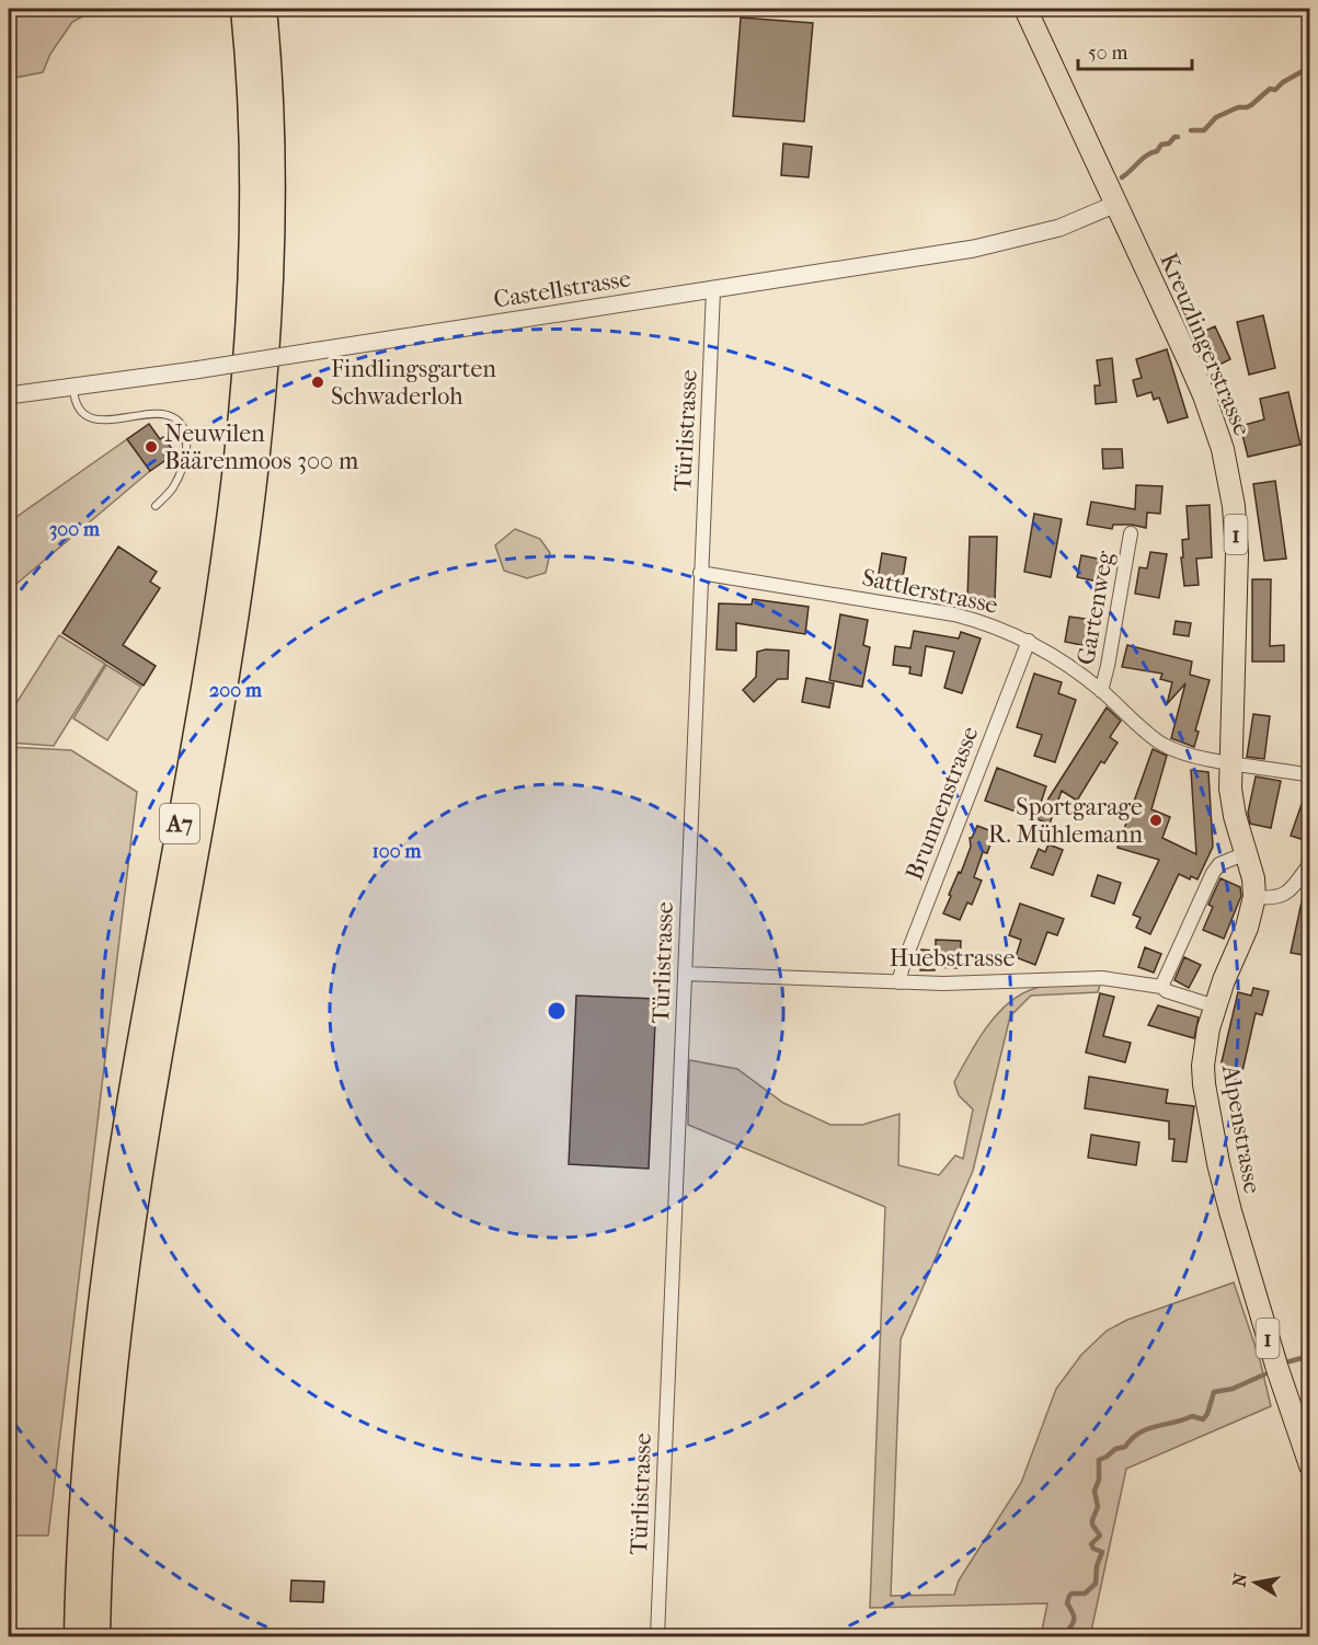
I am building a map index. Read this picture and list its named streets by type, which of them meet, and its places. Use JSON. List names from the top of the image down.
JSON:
{
  "streets": {
    "highway": ["A7"],
    "main road": ["Kreuzlingerstrasse", "1", "Alpenstrasse"],
    "street": [
      "Castellstrasse",
      "Türlistrasse",
      "Sattlerstrasse",
      "Gartenweg",
      "Brunnenstrasse",
      "Huebstrasse"
    ]
  },
  "crossings": [
    ["Castellstrasse", "Kreuzlingerstrasse"],
    ["Castellstrasse", "Türlistrasse"],
    ["Kreuzlingerstrasse", "Sattlerstrasse"],
    ["Kreuzlingerstrasse", "Alpenstrasse"],
    ["Türlistrasse", "Sattlerstrasse"],
    ["Türlistrasse", "Huebstrasse"],
    ["Sattlerstrasse", "Gartenweg"],
    ["Sattlerstrasse", "Brunnenstrasse"],
    ["Sattlerstrasse", "Alpenstrasse"],
    ["Brunnenstrasse", "Huebstrasse"],
    ["Huebstrasse", "Alpenstrasse"]
  ],
  "places": ["Findlingsgarten Schwaderloh", "Neuwilen Bäärenmoos 300 m", "Sportgarage R. Mühlemann"],
  "scale_bar": "50 m",
  "north": "left",
  "rings": ["300 m", "200 m", "100 m"]
}
